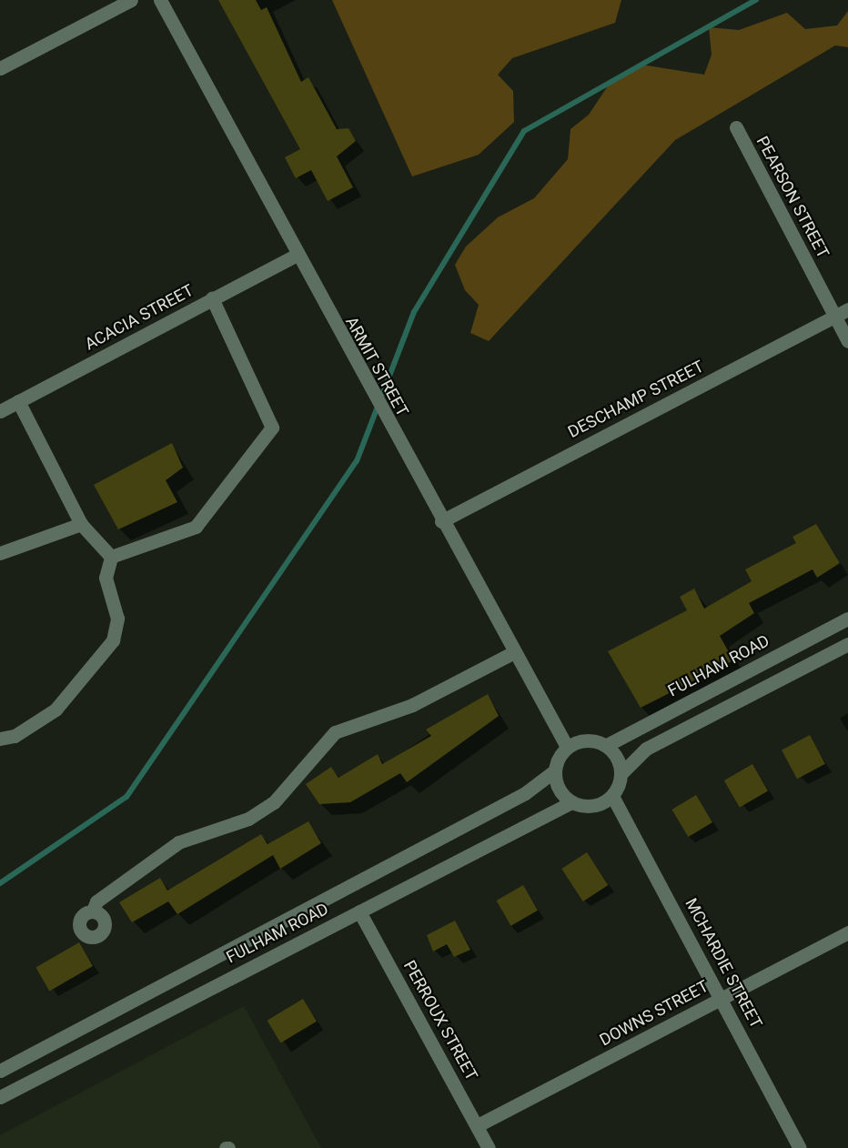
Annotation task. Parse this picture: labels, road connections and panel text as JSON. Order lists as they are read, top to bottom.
{
  "streets": {
    "street": [
      "PEARSON STREET",
      "ACACIA STREET",
      "ARMIT STREET",
      "DESCHAMP STREET",
      "FULHAM ROAD",
      "MCHARDIE STREET",
      "DOWNS STREET",
      "PERROUX STREET"
    ]
  },
  "crossings": [
    ["PEARSON STREET", "DESCHAMP STREET"],
    ["ACACIA STREET", "ARMIT STREET"],
    ["ARMIT STREET", "DESCHAMP STREET"],
    ["ARMIT STREET", "FULHAM ROAD"],
    ["ARMIT STREET", "MCHARDIE STREET"],
    ["FULHAM ROAD", "MCHARDIE STREET"],
    ["FULHAM ROAD", "PERROUX STREET"],
    ["MCHARDIE STREET", "DOWNS STREET"],
    ["DOWNS STREET", "PERROUX STREET"]
  ]
}
